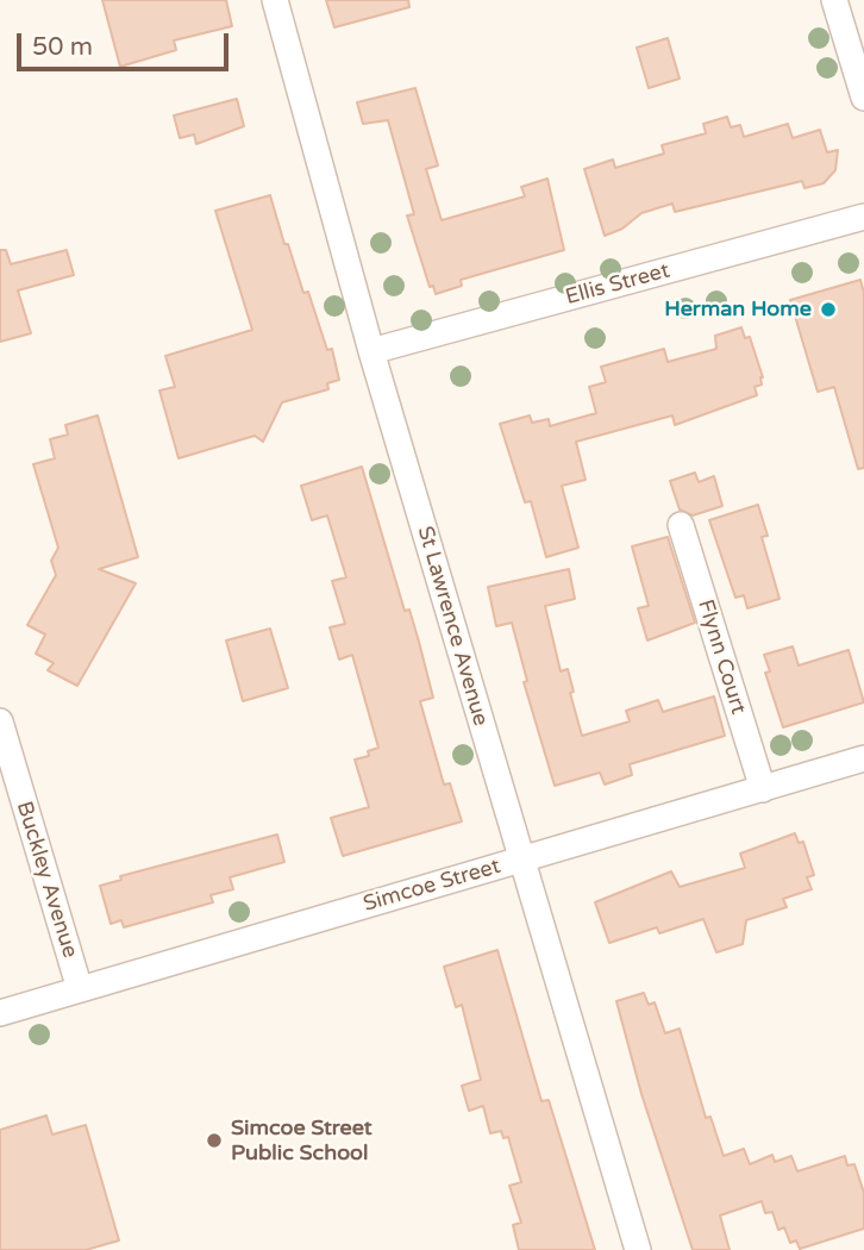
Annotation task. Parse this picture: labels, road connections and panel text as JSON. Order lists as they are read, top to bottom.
{
  "streets": {
    "street": [
      "Ellis Street",
      "St Lawrence Avenue",
      "Flynn Court",
      "Buckley Avenue",
      "Simcoe Street"
    ]
  },
  "crossings": [
    ["Ellis Street", "St Lawrence Avenue"],
    ["St Lawrence Avenue", "Simcoe Street"],
    ["Flynn Court", "Simcoe Street"],
    ["Buckley Avenue", "Simcoe Street"]
  ],
  "places": ["Herman Home", "Simcoe Street Public School"],
  "scale_bar": "50 m"
}
